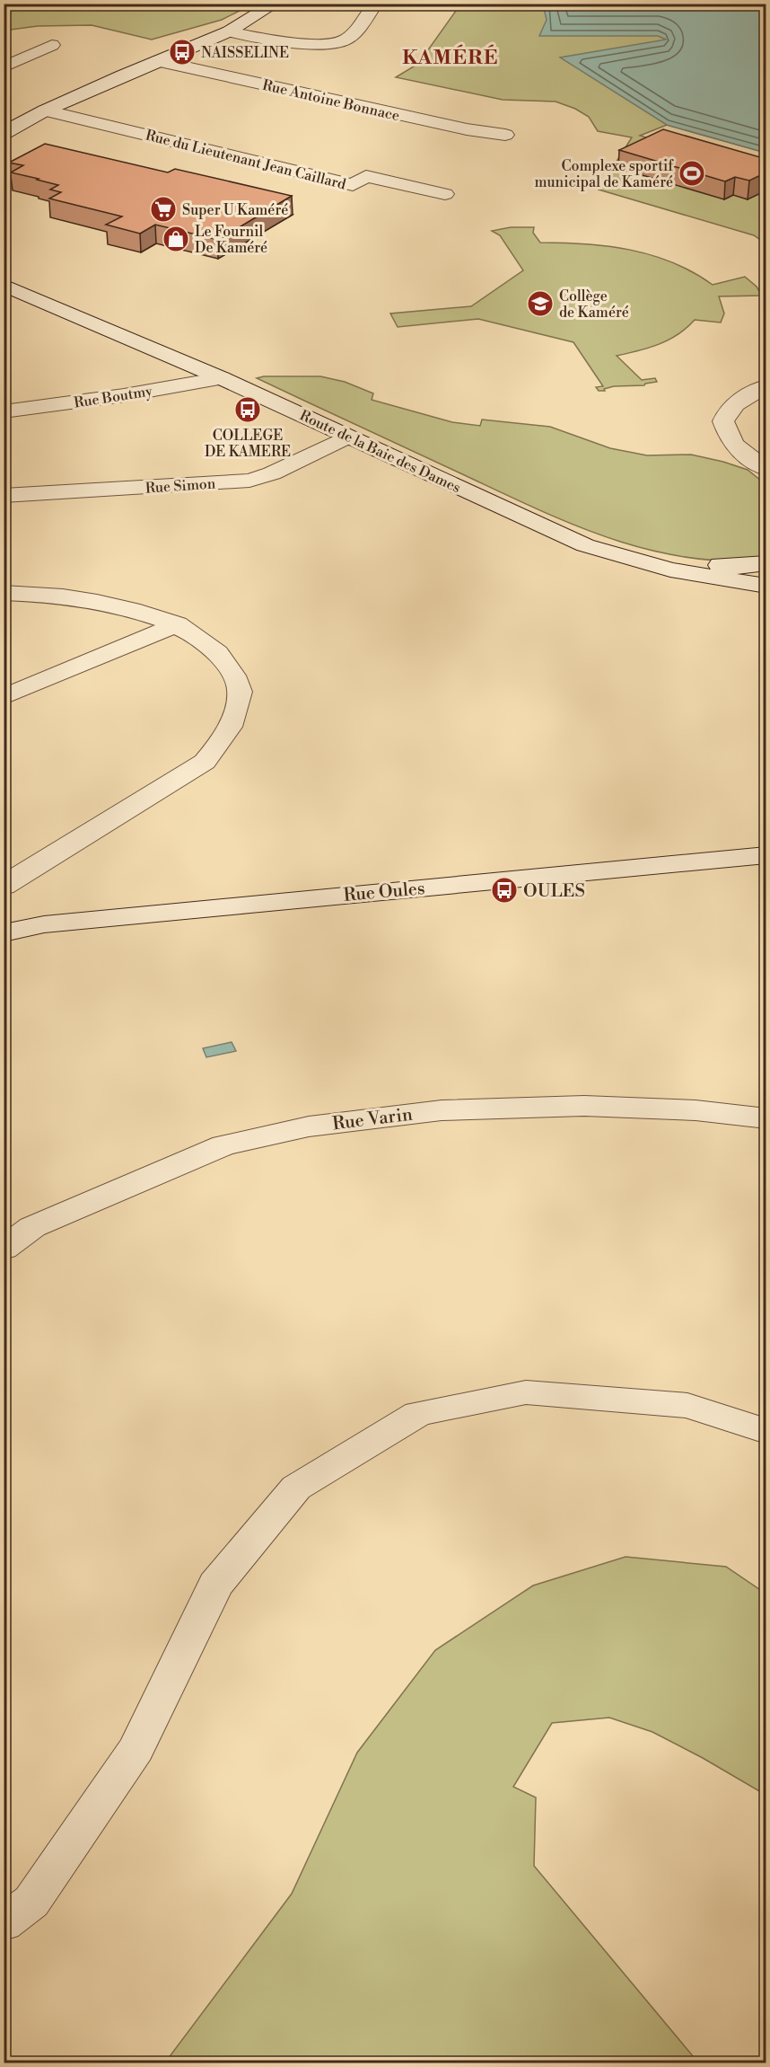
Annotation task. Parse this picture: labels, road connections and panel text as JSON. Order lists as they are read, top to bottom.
{
  "streets": {
    "street": [
      "Rue Antoine Bonnace",
      "Rue du Lieutenant Jean Caillard",
      "Rue Boutmy",
      "Route de la Baie des Dames",
      "Rue Simon",
      "Rue Oules",
      "Rue Varin"
    ]
  },
  "crossings": [
    ["Rue Boutmy", "Route de la Baie des Dames"],
    ["Route de la Baie des Dames", "Rue Simon"]
  ],
  "districts": ["KAMÉRÉ"],
  "places": {
    "bus stop": ["NAISSELINE", "COLLEGE DE KAMERE", "OULES"],
    "sports": ["Complexe sportif municipal de Kaméré"],
    "supermarket": ["Super U Kaméré"],
    "shop": ["Le Fournil De Kaméré"],
    "school or university": ["Collège de Kaméré"]
  }
}
